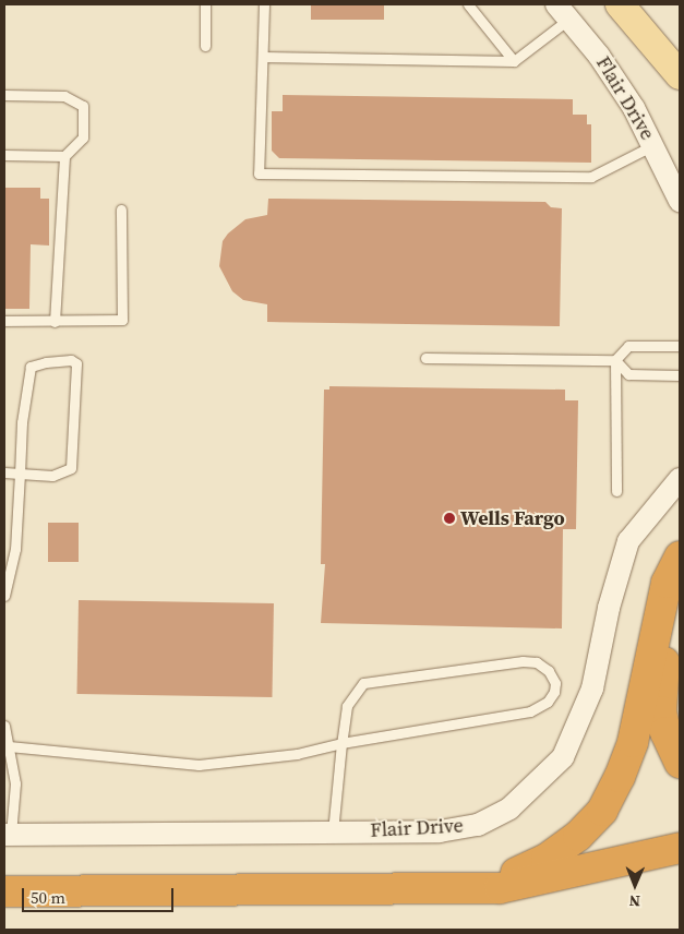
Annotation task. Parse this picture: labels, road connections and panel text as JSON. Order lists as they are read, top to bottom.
{
  "streets": {
    "street": ["Flair Drive"]
  },
  "places": ["Wells Fargo"],
  "scale_bar": "50 m",
  "north": "bottom"
}
